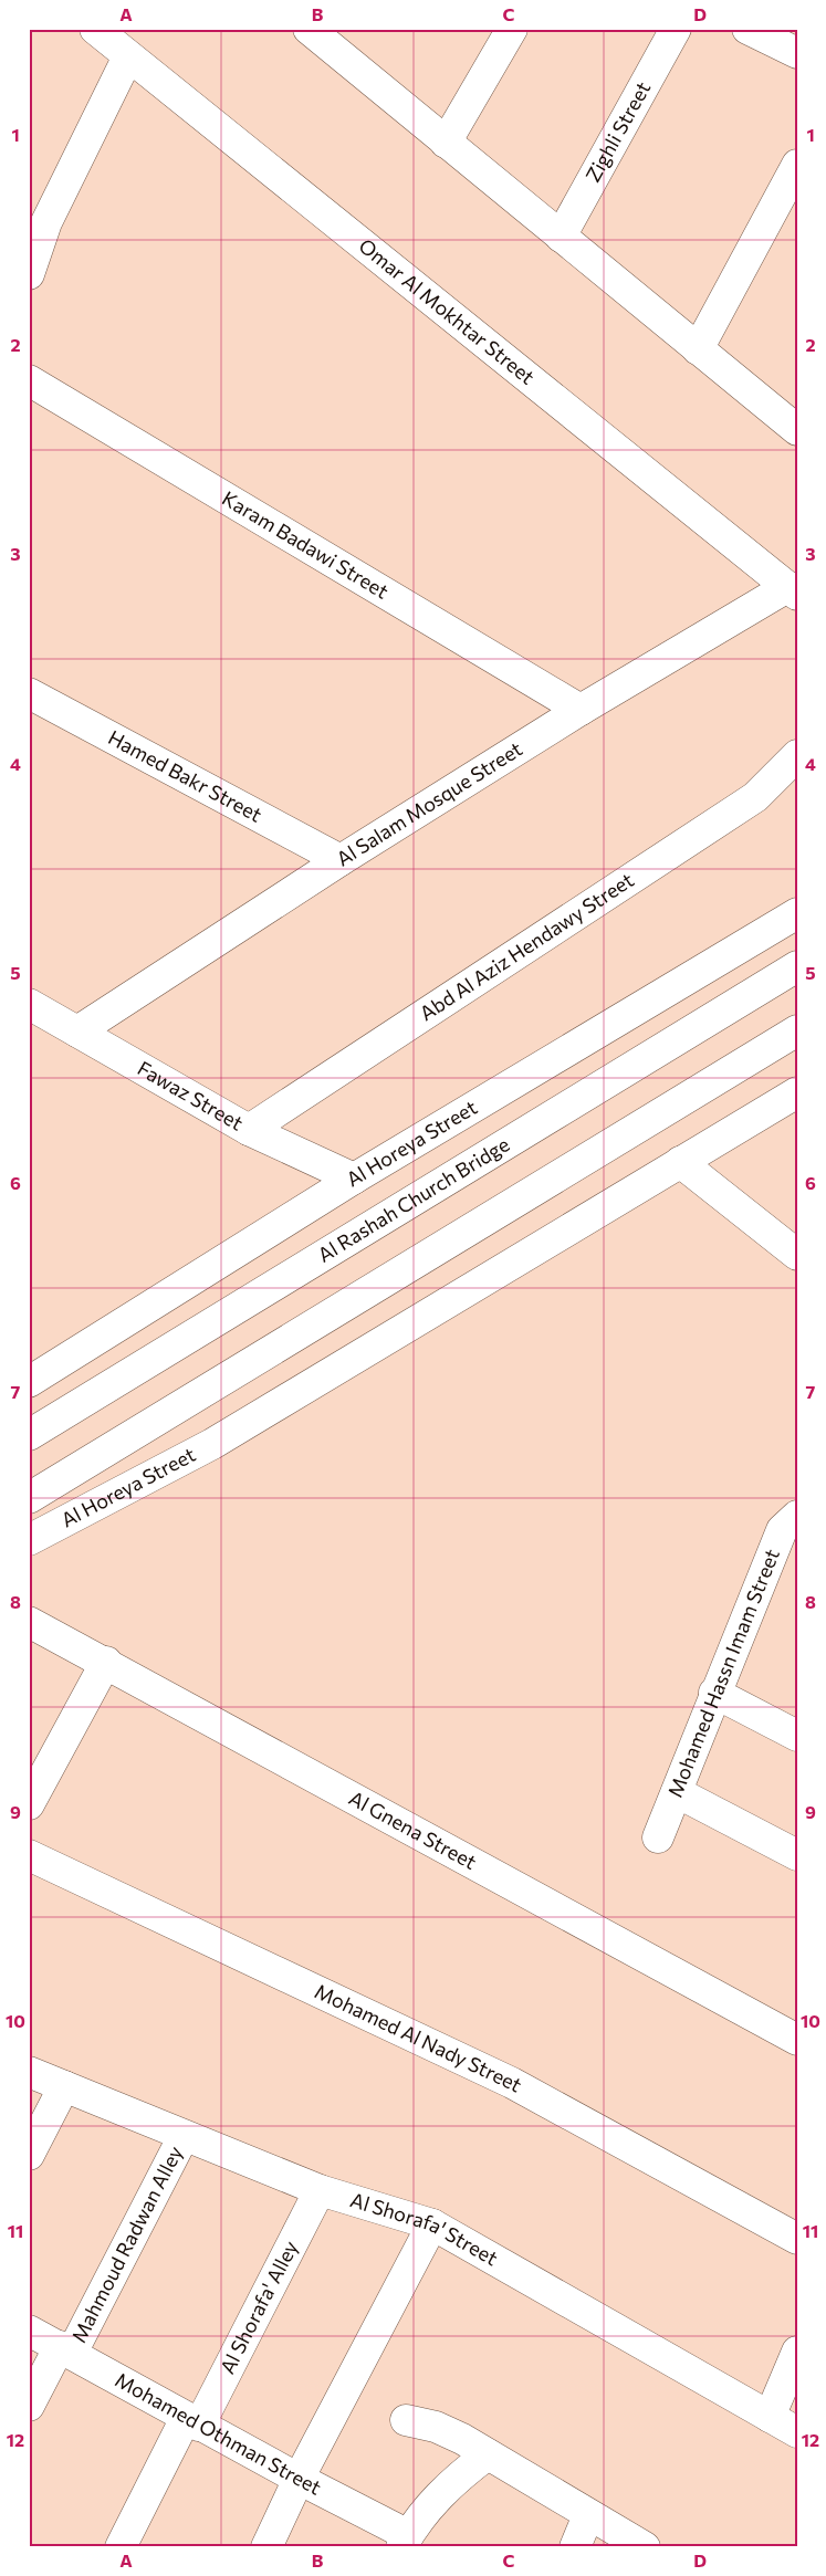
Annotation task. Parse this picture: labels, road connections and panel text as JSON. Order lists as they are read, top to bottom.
{
  "streets": {
    "street": [
      "Zighli Street",
      "Omar Al Mokhtar Street",
      "Karam Badawi Street",
      "Hamed Bakr Street",
      "Al Salam Mosque Street",
      "Abd Al Aziz Hendawy Street",
      "Fawaz Street",
      "Al Horeya Street",
      "Al Rashah Church Bridge",
      "Mohamed Hassn Imam Street",
      "Al Gnena Street",
      "Mohamed Al Nady Street",
      "Al Shorafa' Street",
      "Mahmoud Radwan Alley",
      "Al Shorafa' Alley",
      "Mohamed Othman Street"
    ]
  },
  "crossings": [
    ["Omar Al Mokhtar Street", "Al Salam Mosque Street"],
    ["Karam Badawi Street", "Al Salam Mosque Street"],
    ["Hamed Bakr Street", "Al Salam Mosque Street"],
    ["Al Salam Mosque Street", "Fawaz Street"],
    ["Abd Al Aziz Hendawy Street", "Fawaz Street"],
    ["Fawaz Street", "Al Horeya Street"],
    ["Al Shorafa' Street", "Mahmoud Radwan Alley"],
    ["Al Shorafa' Street", "Al Shorafa' Alley"],
    ["Mahmoud Radwan Alley", "Mohamed Othman Street"],
    ["Al Shorafa' Alley", "Mohamed Othman Street"]
  ],
  "grid": {
    "columns": [
      "A",
      "B",
      "C",
      "D"
    ],
    "rows": [
      "1",
      "2",
      "3",
      "4",
      "5",
      "6",
      "7",
      "8",
      "9",
      "10",
      "11",
      "12"
    ]
  }
}
